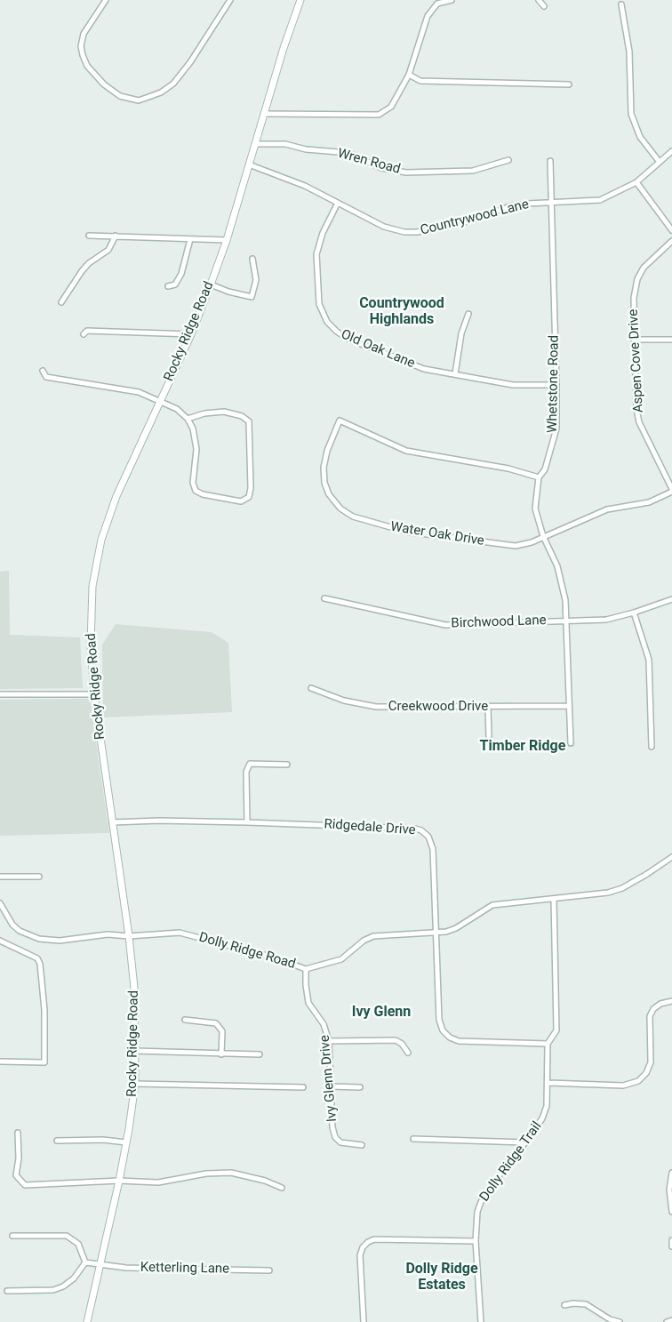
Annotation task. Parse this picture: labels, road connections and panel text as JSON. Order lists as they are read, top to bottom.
{
  "streets": {
    "main road": ["Rocky Ridge Road"],
    "street": [
      "Wren Road",
      "Countrywood Lane",
      "Old Oak Lane",
      "Aspen Cove Drive",
      "Whetstone Road",
      "Water Oak Drive",
      "Birchwood Lane",
      "Creekwood Drive",
      "Ridgedale Drive",
      "Dolly Ridge Road",
      "Ivy Glenn Drive",
      "Dolly Ridge Trail",
      "Ketterling Lane"
    ]
  },
  "crossings": [
    ["Wren Road", "Rocky Ridge Road"],
    ["Countrywood Lane", "Rocky Ridge Road"],
    ["Countrywood Lane", "Old Oak Lane"],
    ["Countrywood Lane", "Whetstone Road"],
    ["Rocky Ridge Road", "Ridgedale Drive"],
    ["Rocky Ridge Road", "Dolly Ridge Road"],
    ["Rocky Ridge Road", "Ketterling Lane"],
    ["Old Oak Lane", "Whetstone Road"],
    ["Aspen Cove Drive", "Water Oak Drive"],
    ["Whetstone Road", "Water Oak Drive"],
    ["Whetstone Road", "Birchwood Lane"],
    ["Whetstone Road", "Creekwood Drive"],
    ["Ridgedale Drive", "Dolly Ridge Road"],
    ["Ridgedale Drive", "Dolly Ridge Trail"],
    ["Dolly Ridge Road", "Ivy Glenn Drive"],
    ["Dolly Ridge Road", "Dolly Ridge Trail"]
  ],
  "districts": [
    "Countrywood Highlands",
    "Timber Ridge",
    "Ivy Glenn",
    "Dolly Ridge Estates"
  ]
}
